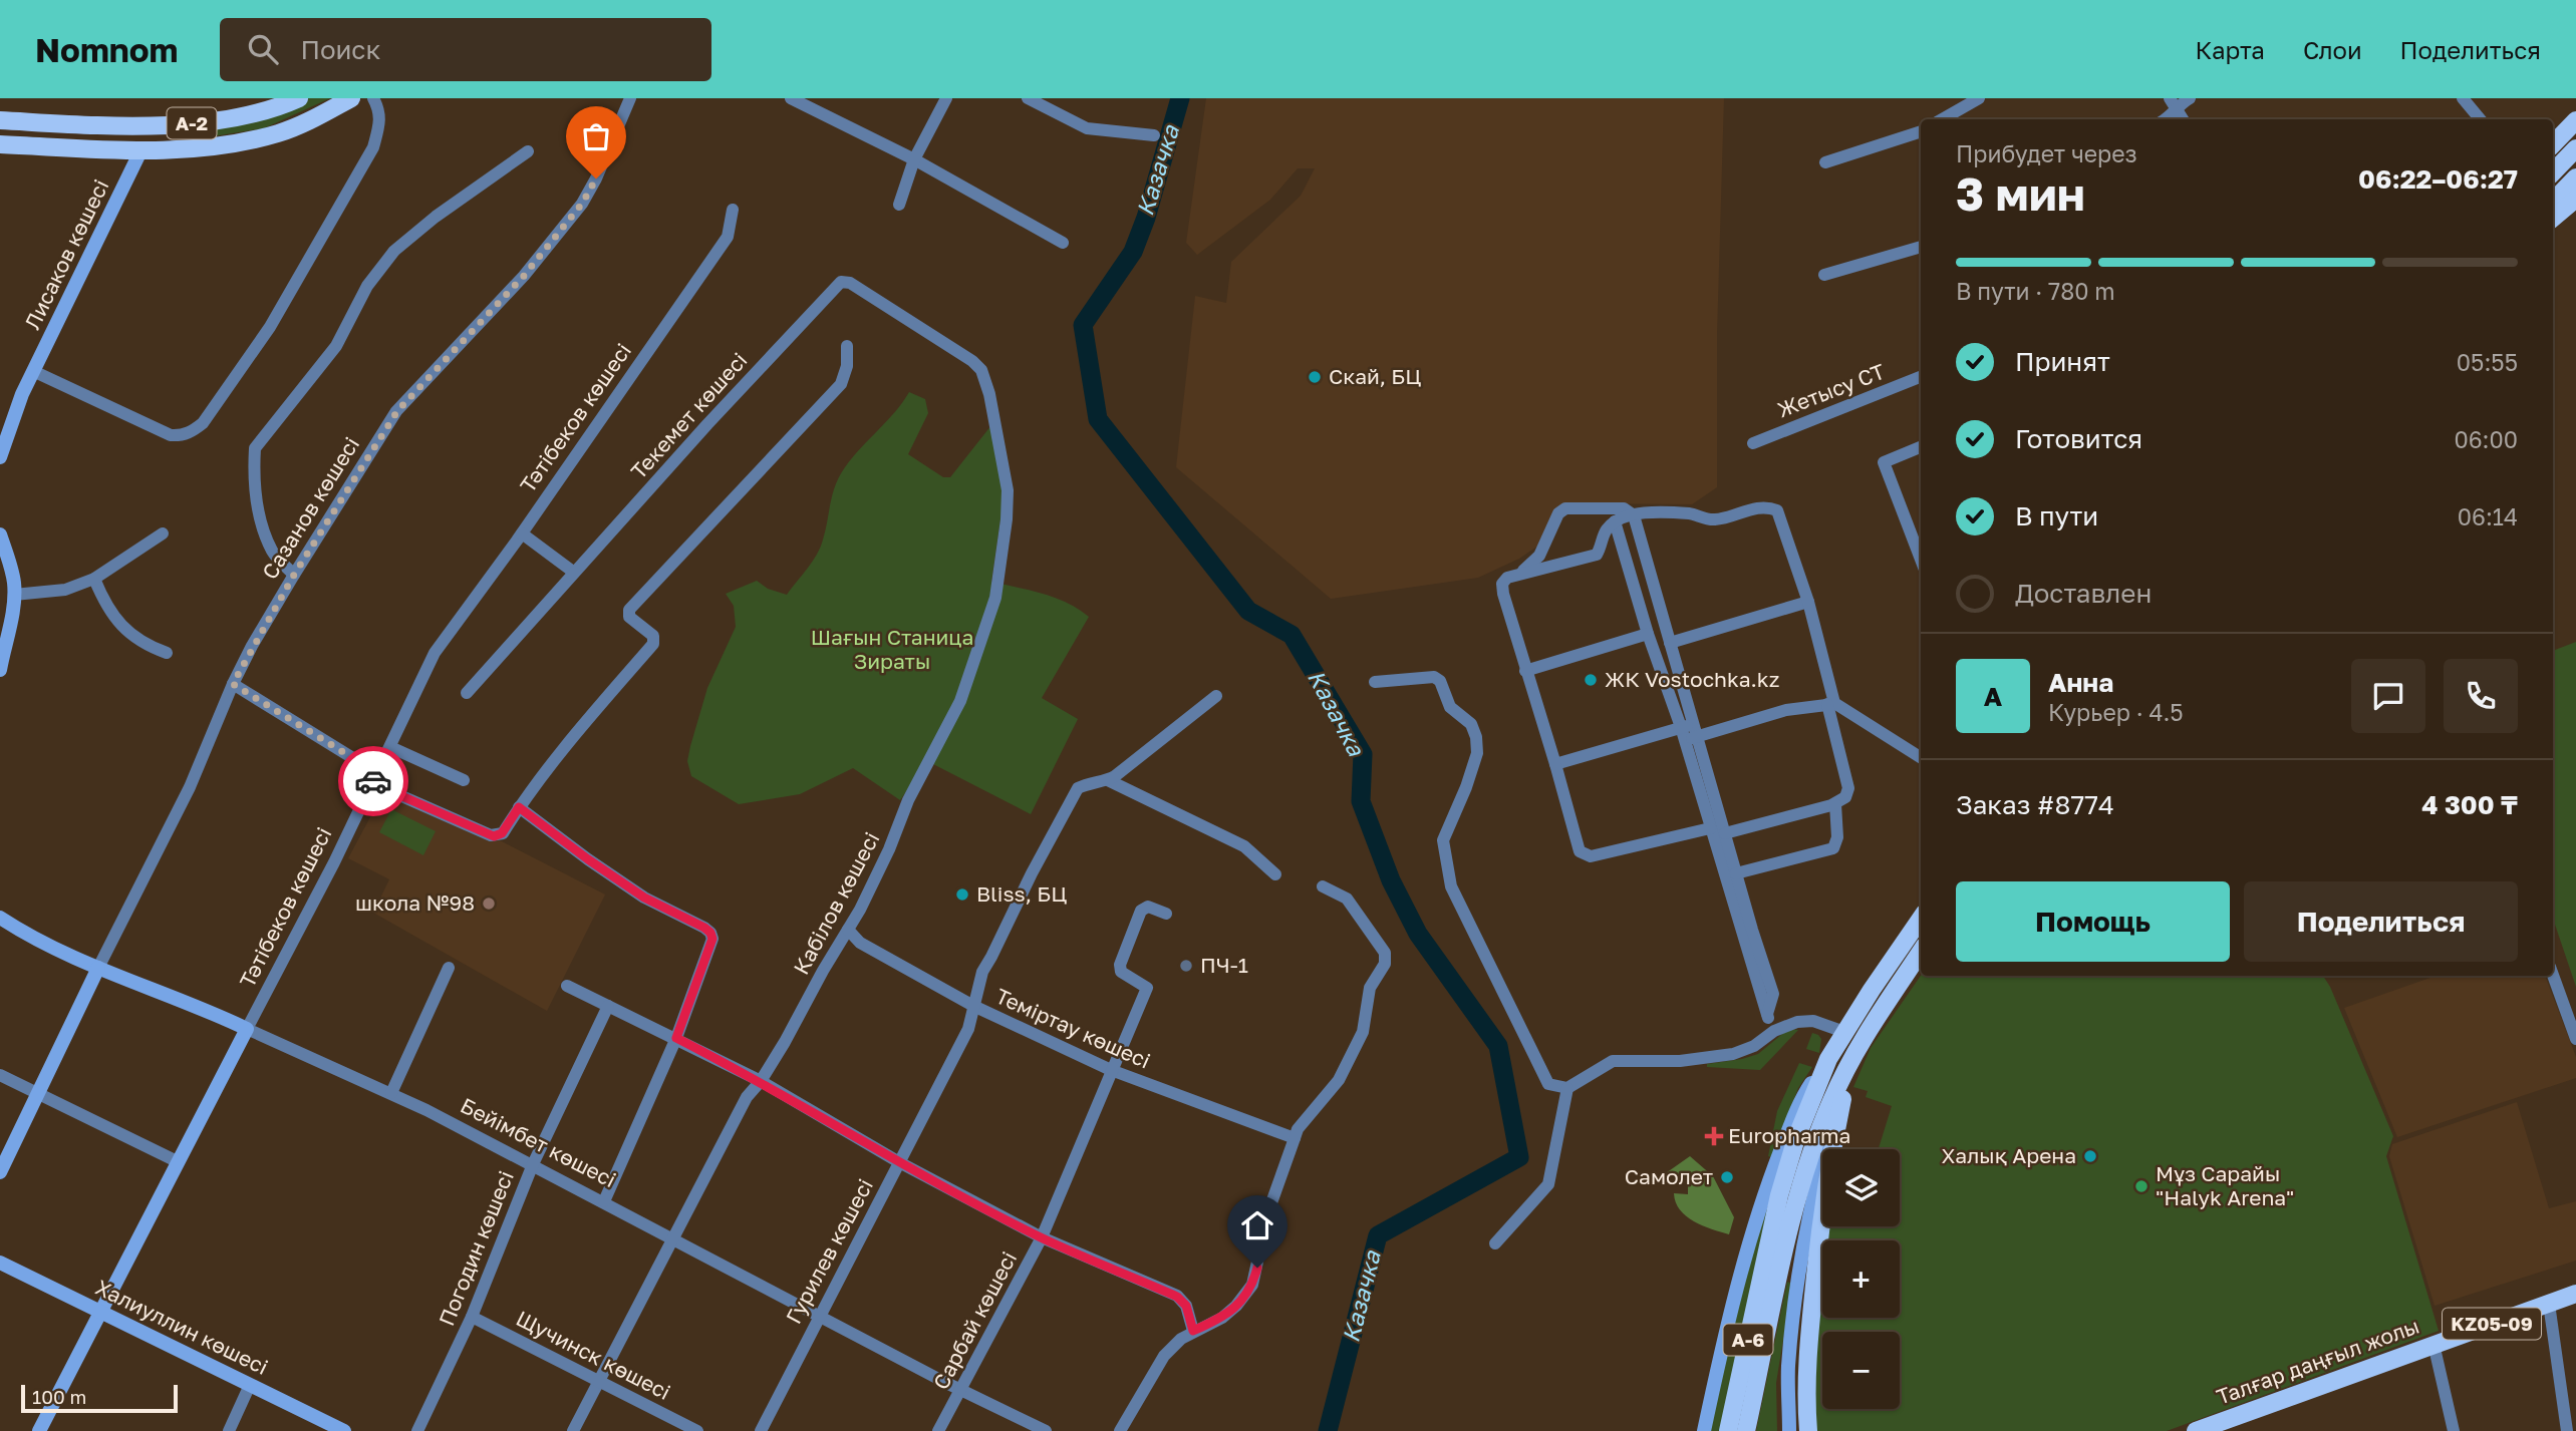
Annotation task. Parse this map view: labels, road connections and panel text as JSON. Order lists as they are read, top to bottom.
{
  "streets": {
    "main road": [
      "A-2",
      "KZ05-09",
      "A-6",
      "Талғар даңғыл жолы"
    ],
    "street": [
      "Лисаков көшесі",
      "Жетысу СТ",
      "Текемет көшесі",
      "Тәтібеков көшесі",
      "Сазанов көшесі",
      "Кабілов көшесі",
      "Теміртау көшесі",
      "Бейімбет көшесі",
      "Погодин көшесі",
      "Гурилев көшесі",
      "Сарбай көшесі",
      "Халиуллин көшесі",
      "Щучинск көшесі"
    ]
  },
  "crossings": [
    ["A-2", "Лисаков көшесі"],
    ["Текемет көшесі", "Кабілов көшесі"],
    ["Тәтібеков көшесі", "Бейімбет көшесі"],
    ["Тәтібеков көшесі", "Халиуллин көшесі"],
    ["Сазанов көшесі", "Бейімбет көшесі"],
    ["Кабілов көшесі", "Теміртау көшесі"],
    ["Кабілов көшесі", "Бейімбет көшесі"],
    ["Кабілов көшесі", "Щучинск көшесі"],
    ["Теміртау көшесі", "Гурилев көшесі"],
    ["Теміртау көшесі", "Сарбай көшесі"],
    ["Бейімбет көшесі", "Погодин көшесі"],
    ["Бейімбет көшесі", "Гурилев көшесі"],
    ["Бейімбет көшесі", "Сарбай көшесі"],
    ["Погодин көшесі", "Щучинск көшесі"]
  ],
  "water": ["Казачка"],
  "parks": ["Шағын Станица Зираты"],
  "places": {
    "other": [
      "Скай, БЦ",
      "ЖК Vostochka.kz",
      "Bliss, БЦ",
      "школа №98",
      "ПЧ-1",
      "Халық Арена",
      "Самолет",
      "Мұз Сарайы \"Halyk Arena\""
    ],
    "health": ["Europharma"]
  },
  "scale_bar": "100 m",
  "page": {
    "header": "Nomnom",
    "search": "Поиск",
    "nav": ["Карта", "Слои", "Поделиться"],
    "heading": ["3 мин", "Прибудет через", "06:22–06:27"],
    "panel": [
      "Анна",
      "Курьер · 4.5",
      "Заказ #8774",
      "4 300 ₸"
    ],
    "bar": "В пути · 780 m",
    "list": [
      ["Принят", "05:55"],
      ["Готовится", "06:00"],
      ["В пути", "06:14"],
      "Доставлен"
    ],
    "round": "А",
    "buttons": ["Помощь", "Поделиться"],
    "map_buttons": ["+", "−"],
    "scale": "100 m"
  }
}
